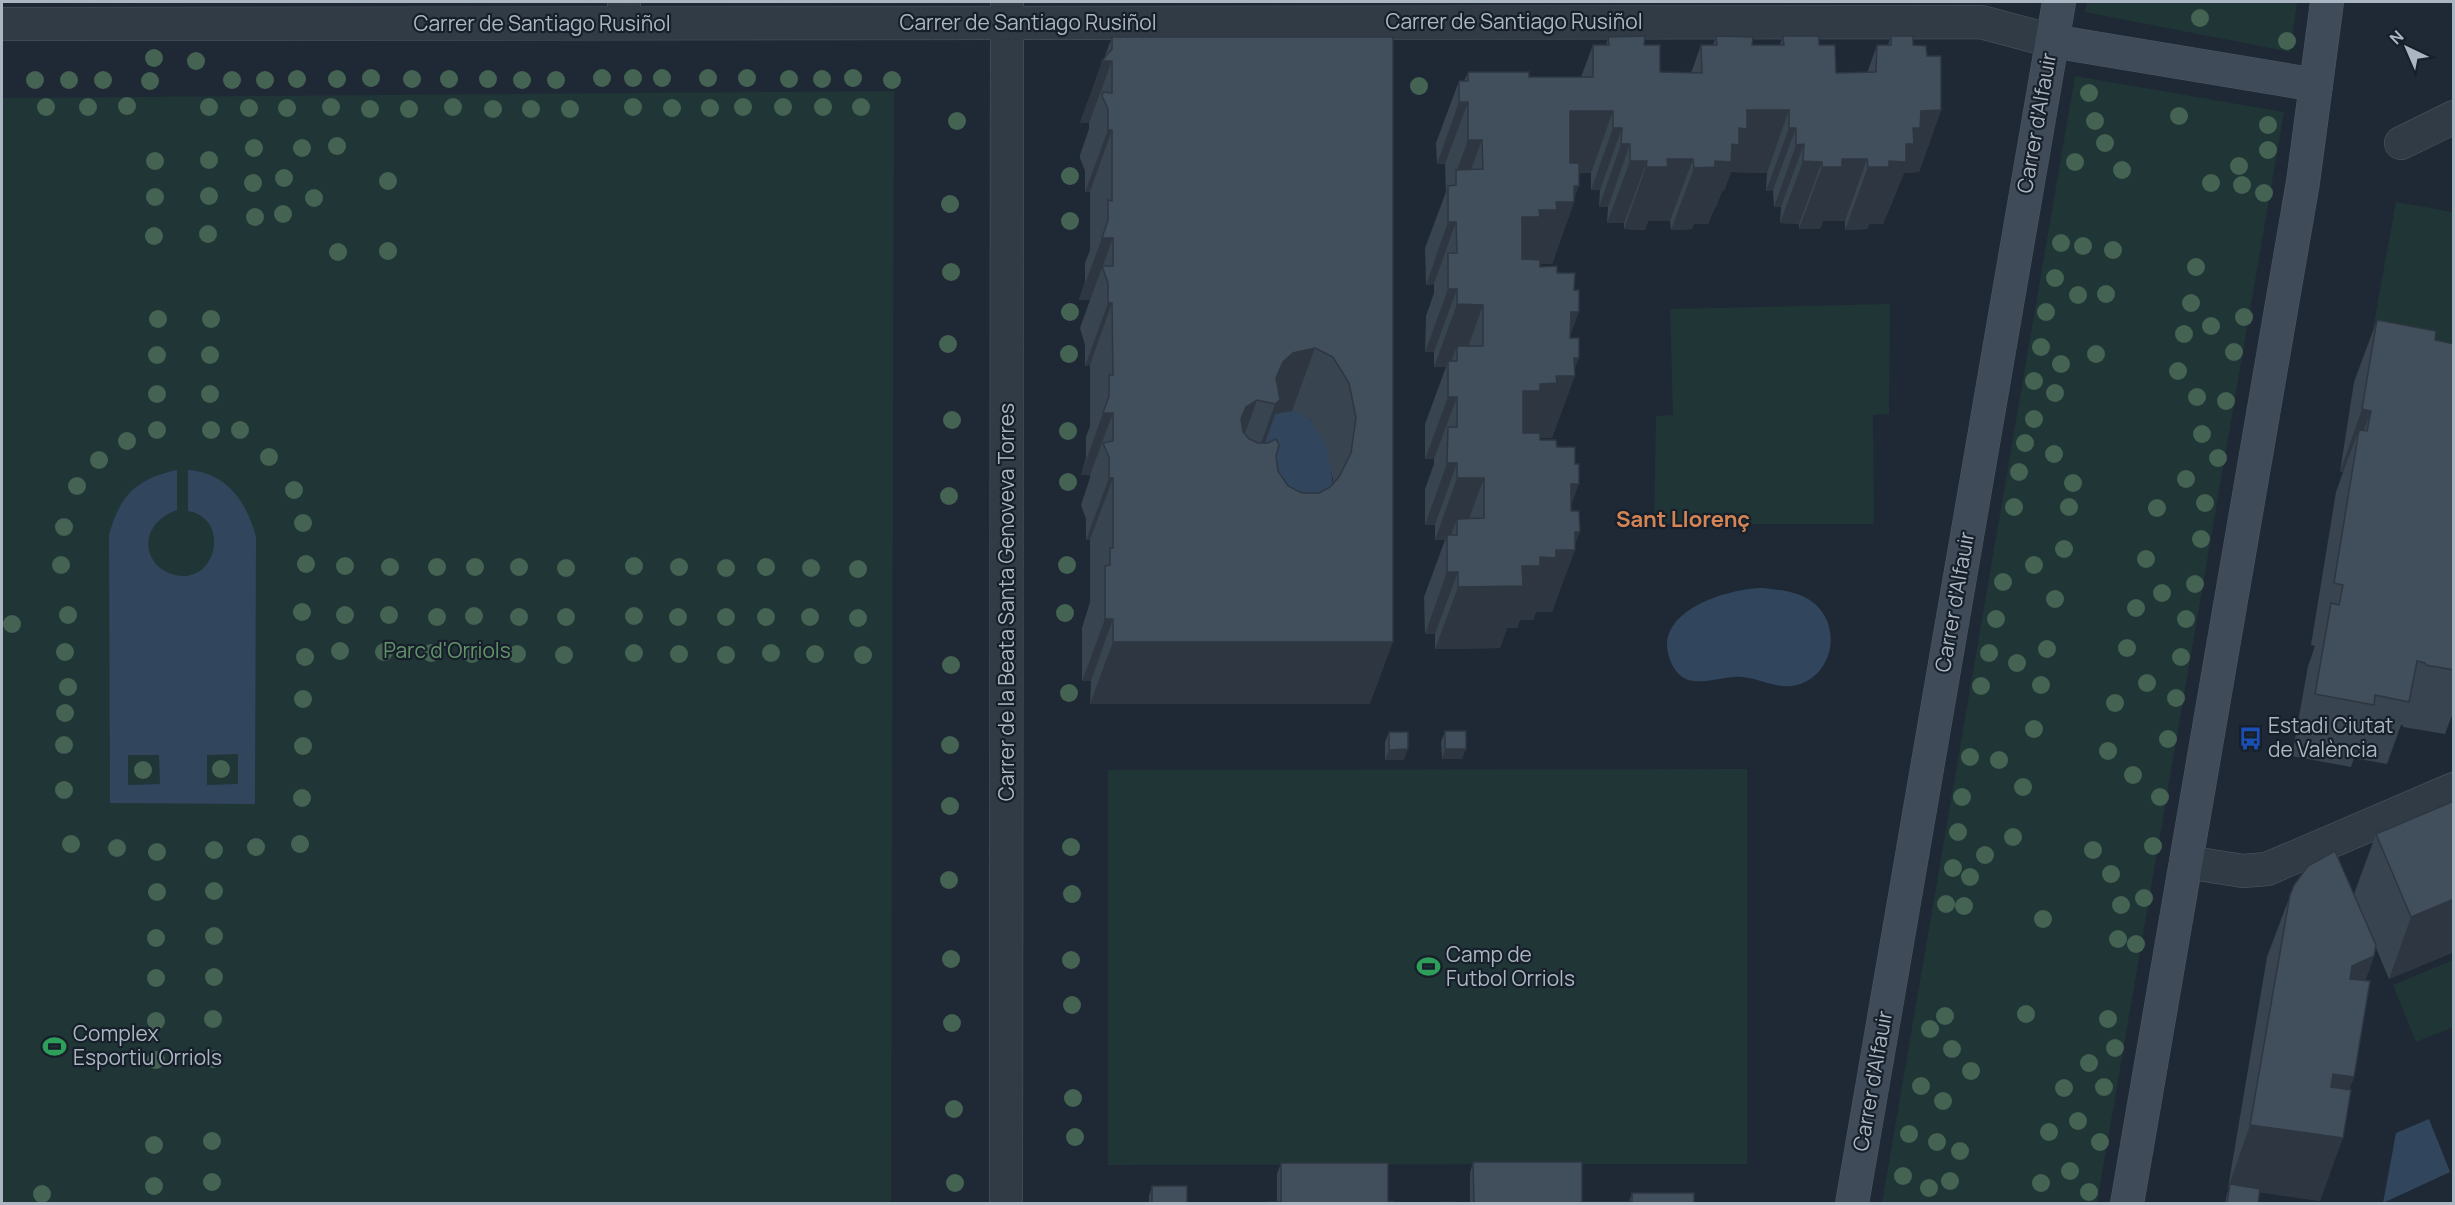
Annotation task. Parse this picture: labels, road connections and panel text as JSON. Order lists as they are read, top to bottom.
{
  "streets": {
    "main road": ["Carrer d'Alfauir"],
    "street": ["Carrer de Santiago Rusiñol", "Carrer de la Beata Santa Genoveva Torres"]
  },
  "crossings": [
    ["Carrer de Santiago Rusiñol", "Carrer d'Alfauir"],
    ["Carrer de Santiago Rusiñol", "Carrer de la Beata Santa Genoveva Torres"]
  ],
  "districts": ["Sant Llorenç"],
  "parks": ["Parc d'Orriols"],
  "places": {
    "bus stop": ["Estadi Ciutat de València"],
    "sports": ["Camp de Futbol Orriols", "Complex Esportiu Orriols"]
  },
  "north": "top left"
}
